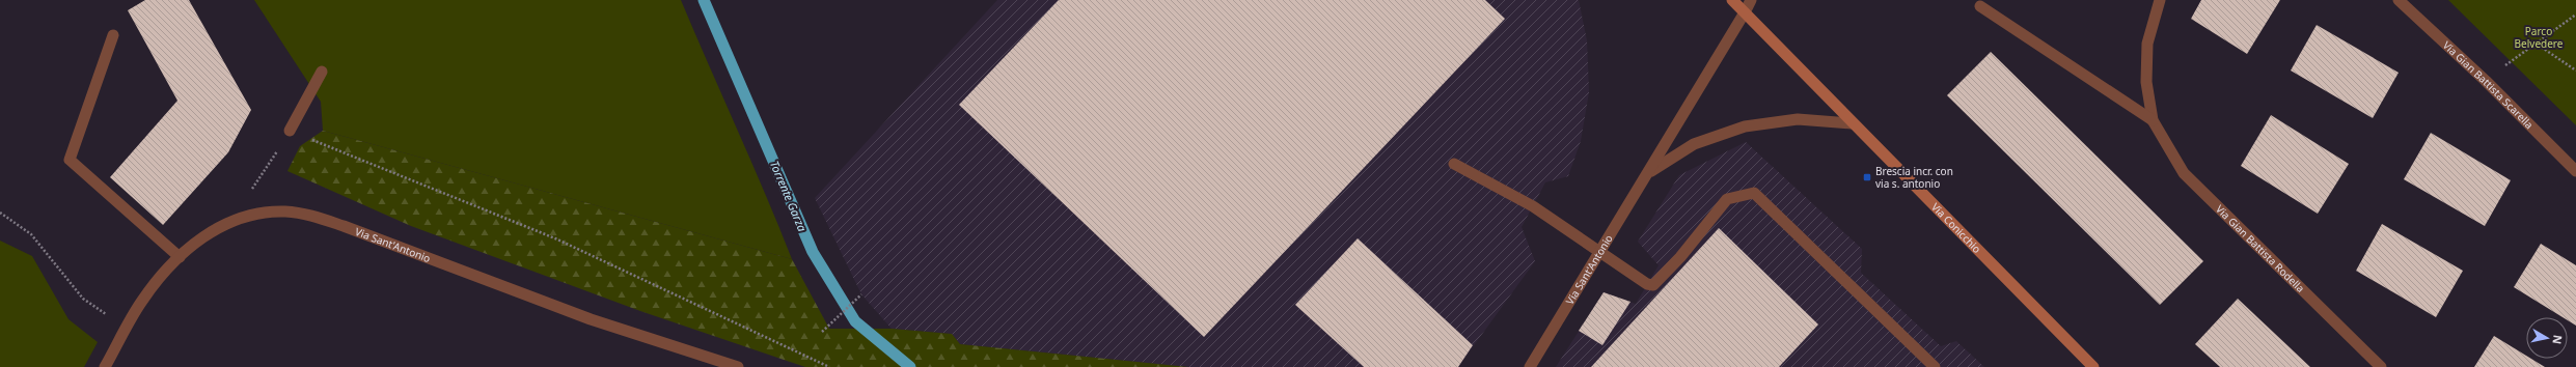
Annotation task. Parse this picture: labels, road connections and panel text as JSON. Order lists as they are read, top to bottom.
{
  "streets": {
    "main road": ["Via Conicchio"],
    "street": ["Via Gian Battista Scarella", "Via Sant'Antonio", "Via Gian Battista Rodella"]
  },
  "crossings": [
    ["Via Conicchio", "Via Sant'Antonio"]
  ],
  "water": ["Torrente Garza"],
  "parks": ["Parco Belvedere"],
  "places": {
    "transit": ["Brescia incr. con via s. antonio"]
  },
  "north": "right"
}
